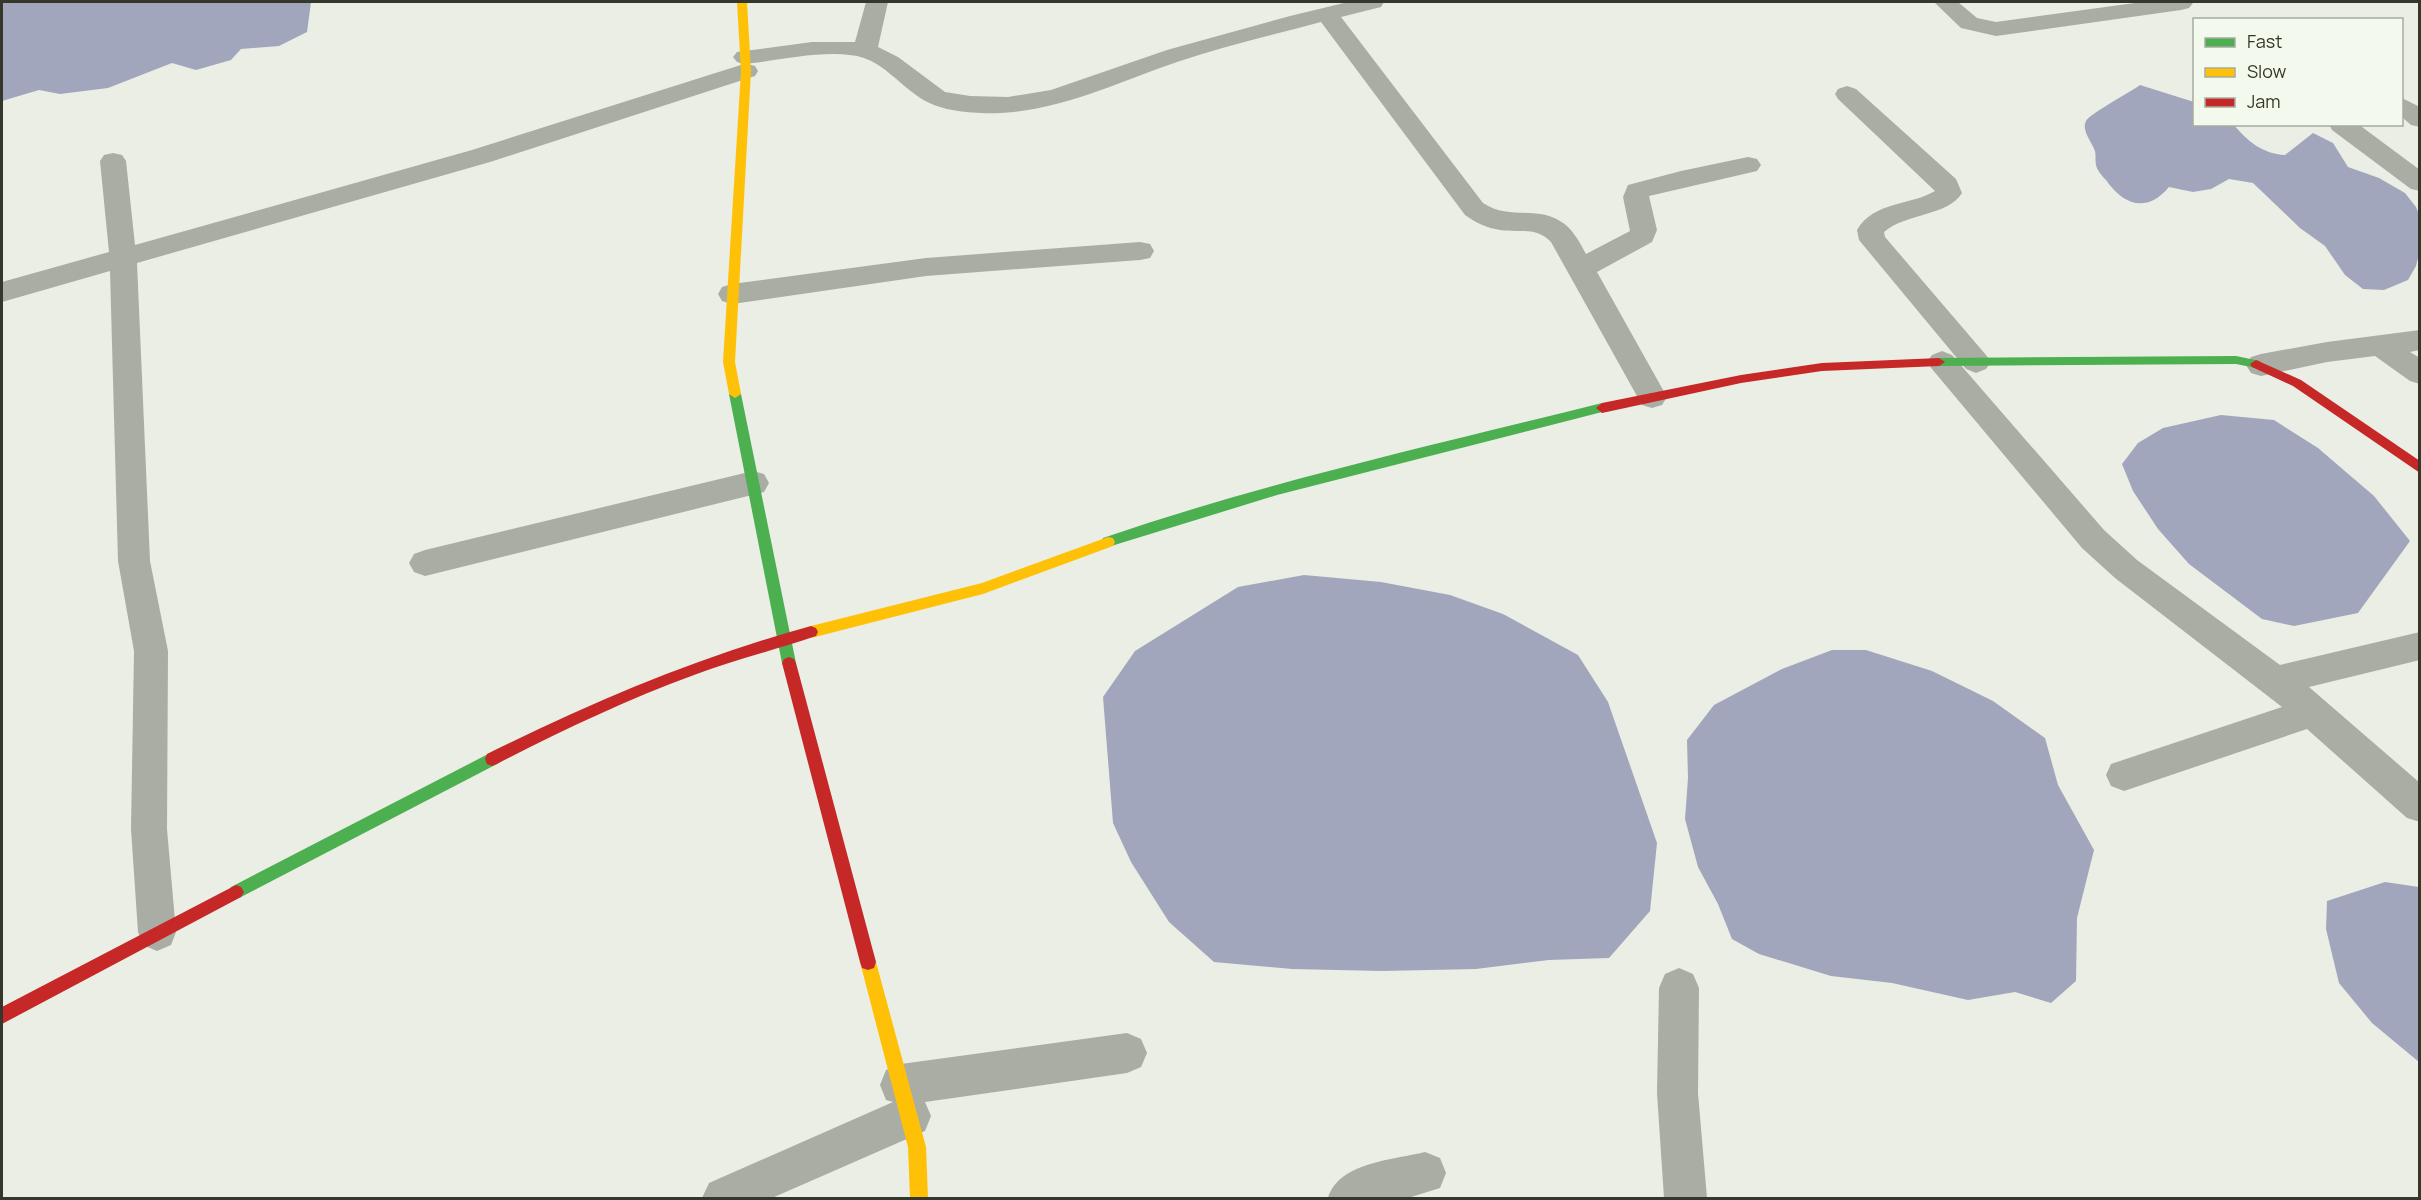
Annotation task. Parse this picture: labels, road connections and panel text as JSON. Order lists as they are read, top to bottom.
{
  "legend": ["Fast", "Slow", "Jam"]
}
